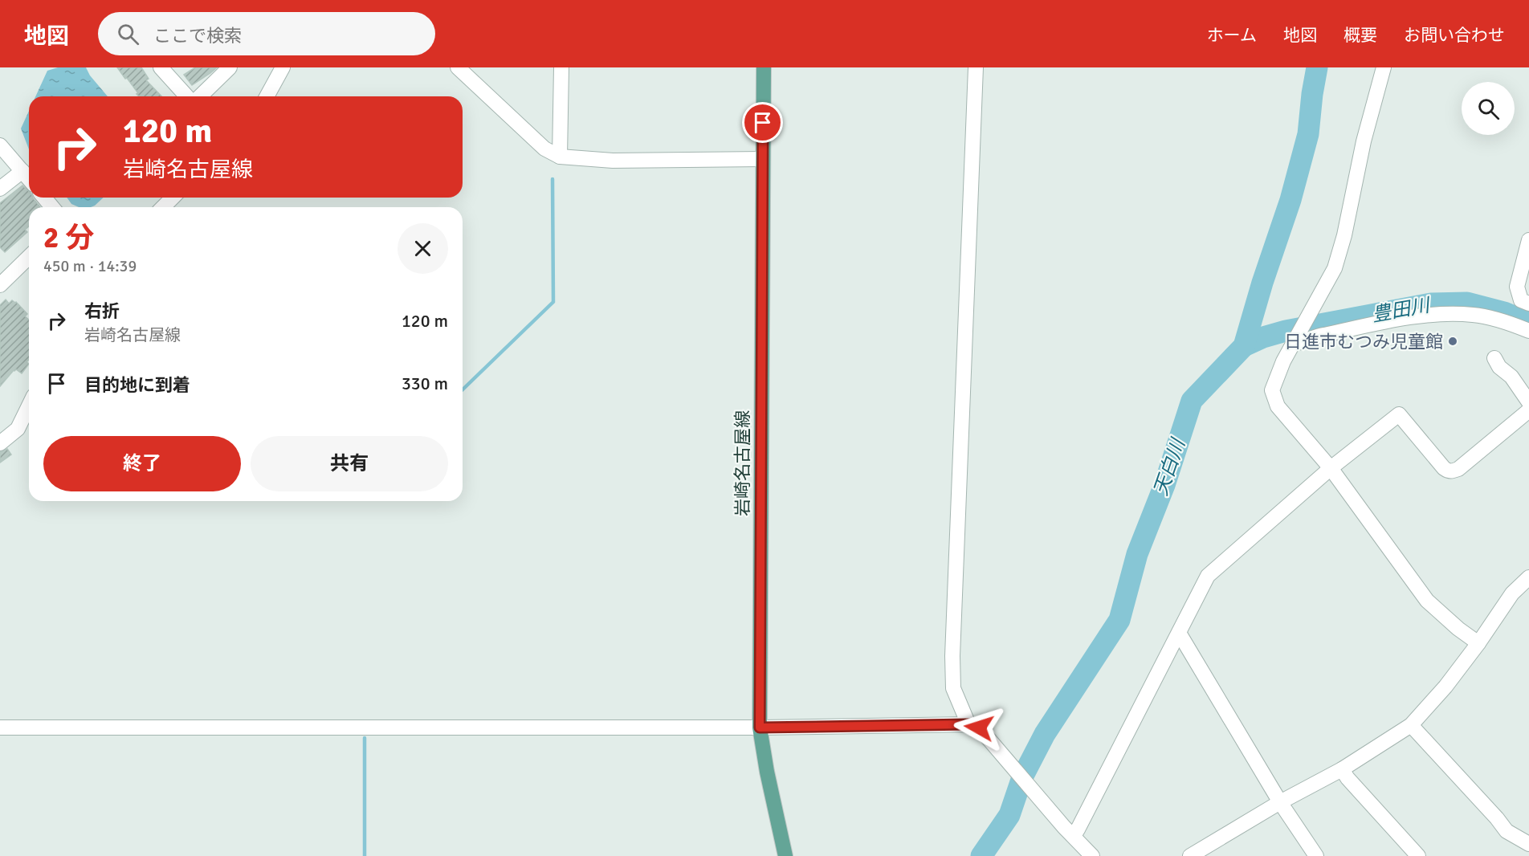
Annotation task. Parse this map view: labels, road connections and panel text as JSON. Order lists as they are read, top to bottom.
{
  "streets": {
    "main road": ["岩崎名古屋線"]
  },
  "water": ["豊田川", "天白川"],
  "places": ["日進市むつみ児童館"],
  "page": {
    "header": "地図",
    "search": "ここで検索",
    "nav": [
      "ホーム",
      "地図",
      "概要",
      "お問い合わせ"
    ],
    "turn": ["120 m", "岩崎名古屋線"],
    "heading": ["2 分", "450 m · 14:39"],
    "list": [
      {
        "name": "右折",
        "note": "岩崎名古屋線",
        "value": "120 m"
      },
      {
        "name": "目的地に到着",
        "value": "330 m"
      }
    ],
    "buttons": ["終了", "共有"]
  }
}
